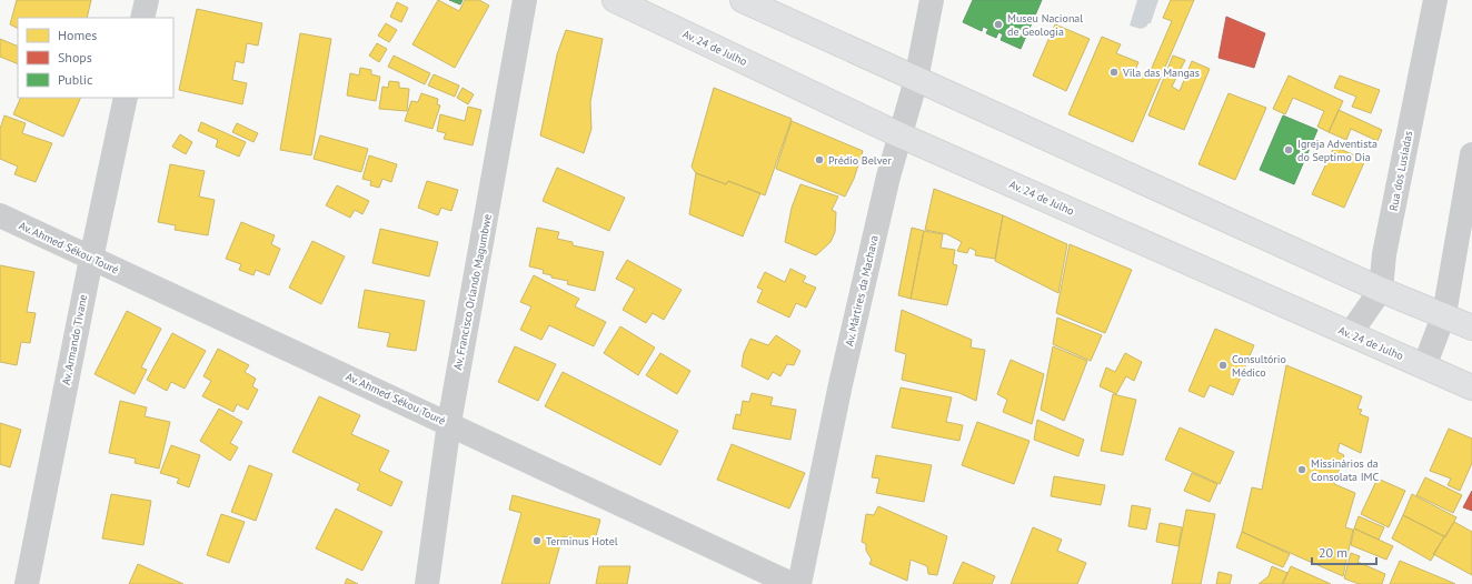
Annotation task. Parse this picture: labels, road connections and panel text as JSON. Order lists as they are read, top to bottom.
{
  "streets": {
    "main road": ["Av. 24 de Julho"],
    "street": [
      "Rua dos Lusíadas",
      "Av. Ahmed Sékou Touré",
      "Av. Mártires da Machava",
      "Av. Francisco Orlando Magumbwe",
      "Av. Armando Tivane"
    ]
  },
  "crossings": [
    ["Av. 24 de Julho", "Rua dos Lusíadas"],
    ["Av. 24 de Julho", "Av. Mártires da Machava"],
    ["Av. Ahmed Sékou Touré", "Av. Francisco Orlando Magumbwe"],
    ["Av. Ahmed Sékou Touré", "Av. Armando Tivane"]
  ],
  "places": [
    "Museu Nacional de Geologia",
    "Vila das Mangas",
    "Igreja Adventista do Septimo Dia",
    "Prédio Belver",
    "Consultório Médico",
    "Missinários da Consolata IMC",
    "Terminus Hotel"
  ],
  "legend": ["Homes", "Shops", "Public"],
  "scale_bar": "20 m"
}
